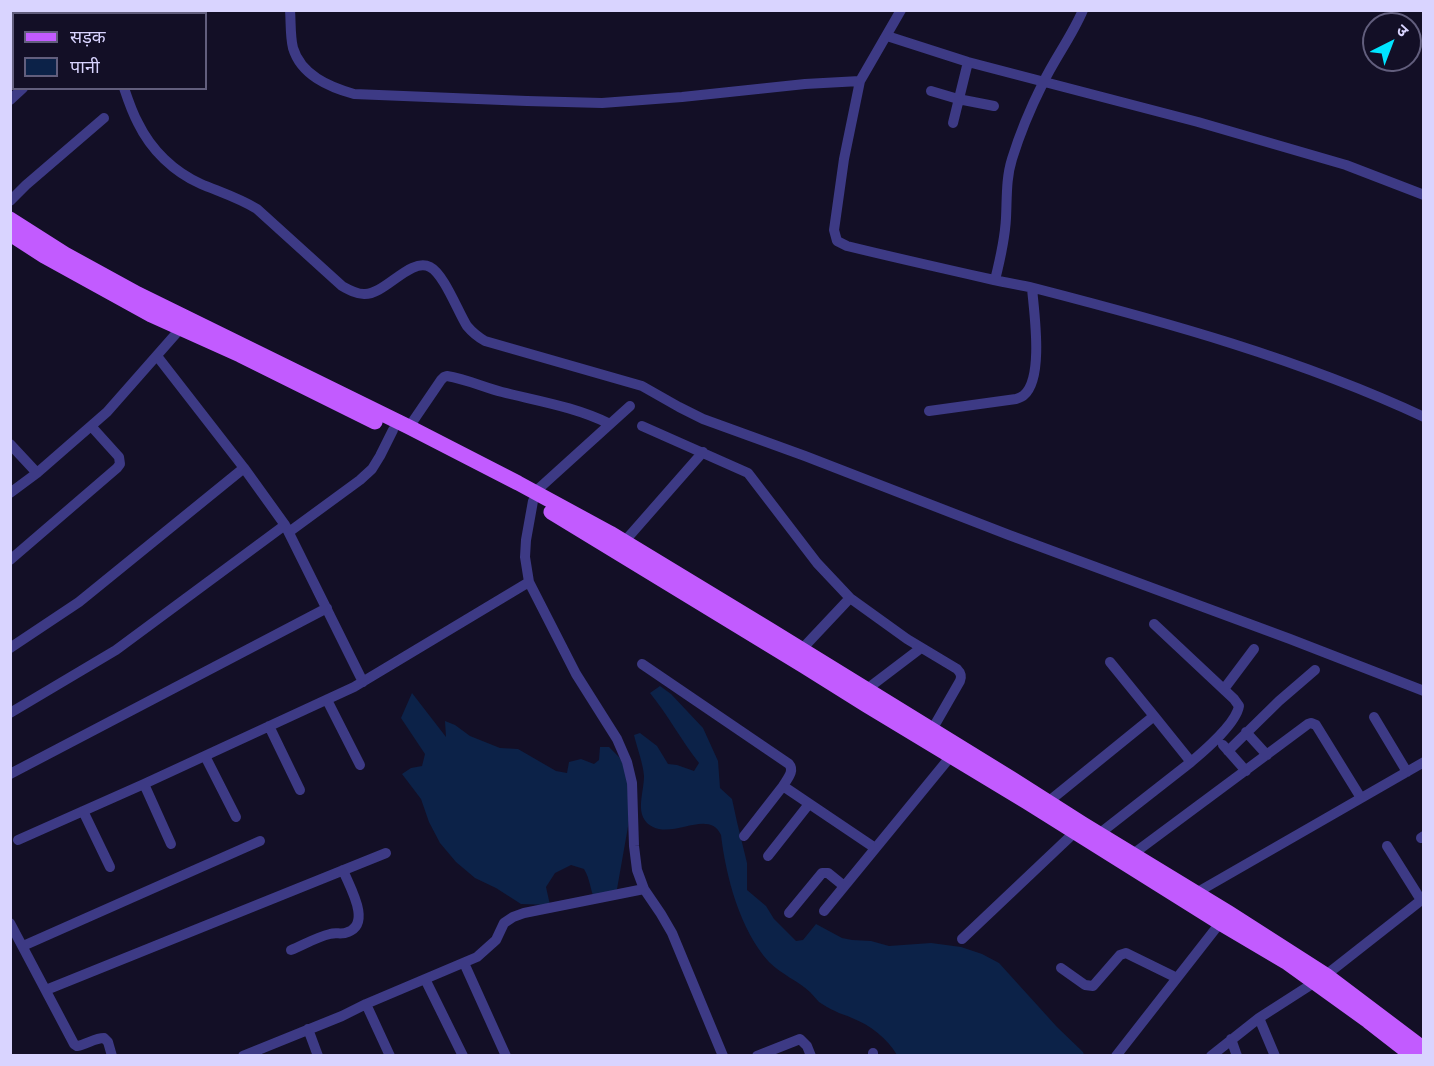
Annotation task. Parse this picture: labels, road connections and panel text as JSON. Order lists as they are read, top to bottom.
{
  "legend": ["सड़क", "पानी"],
  "north": "top right"
}
